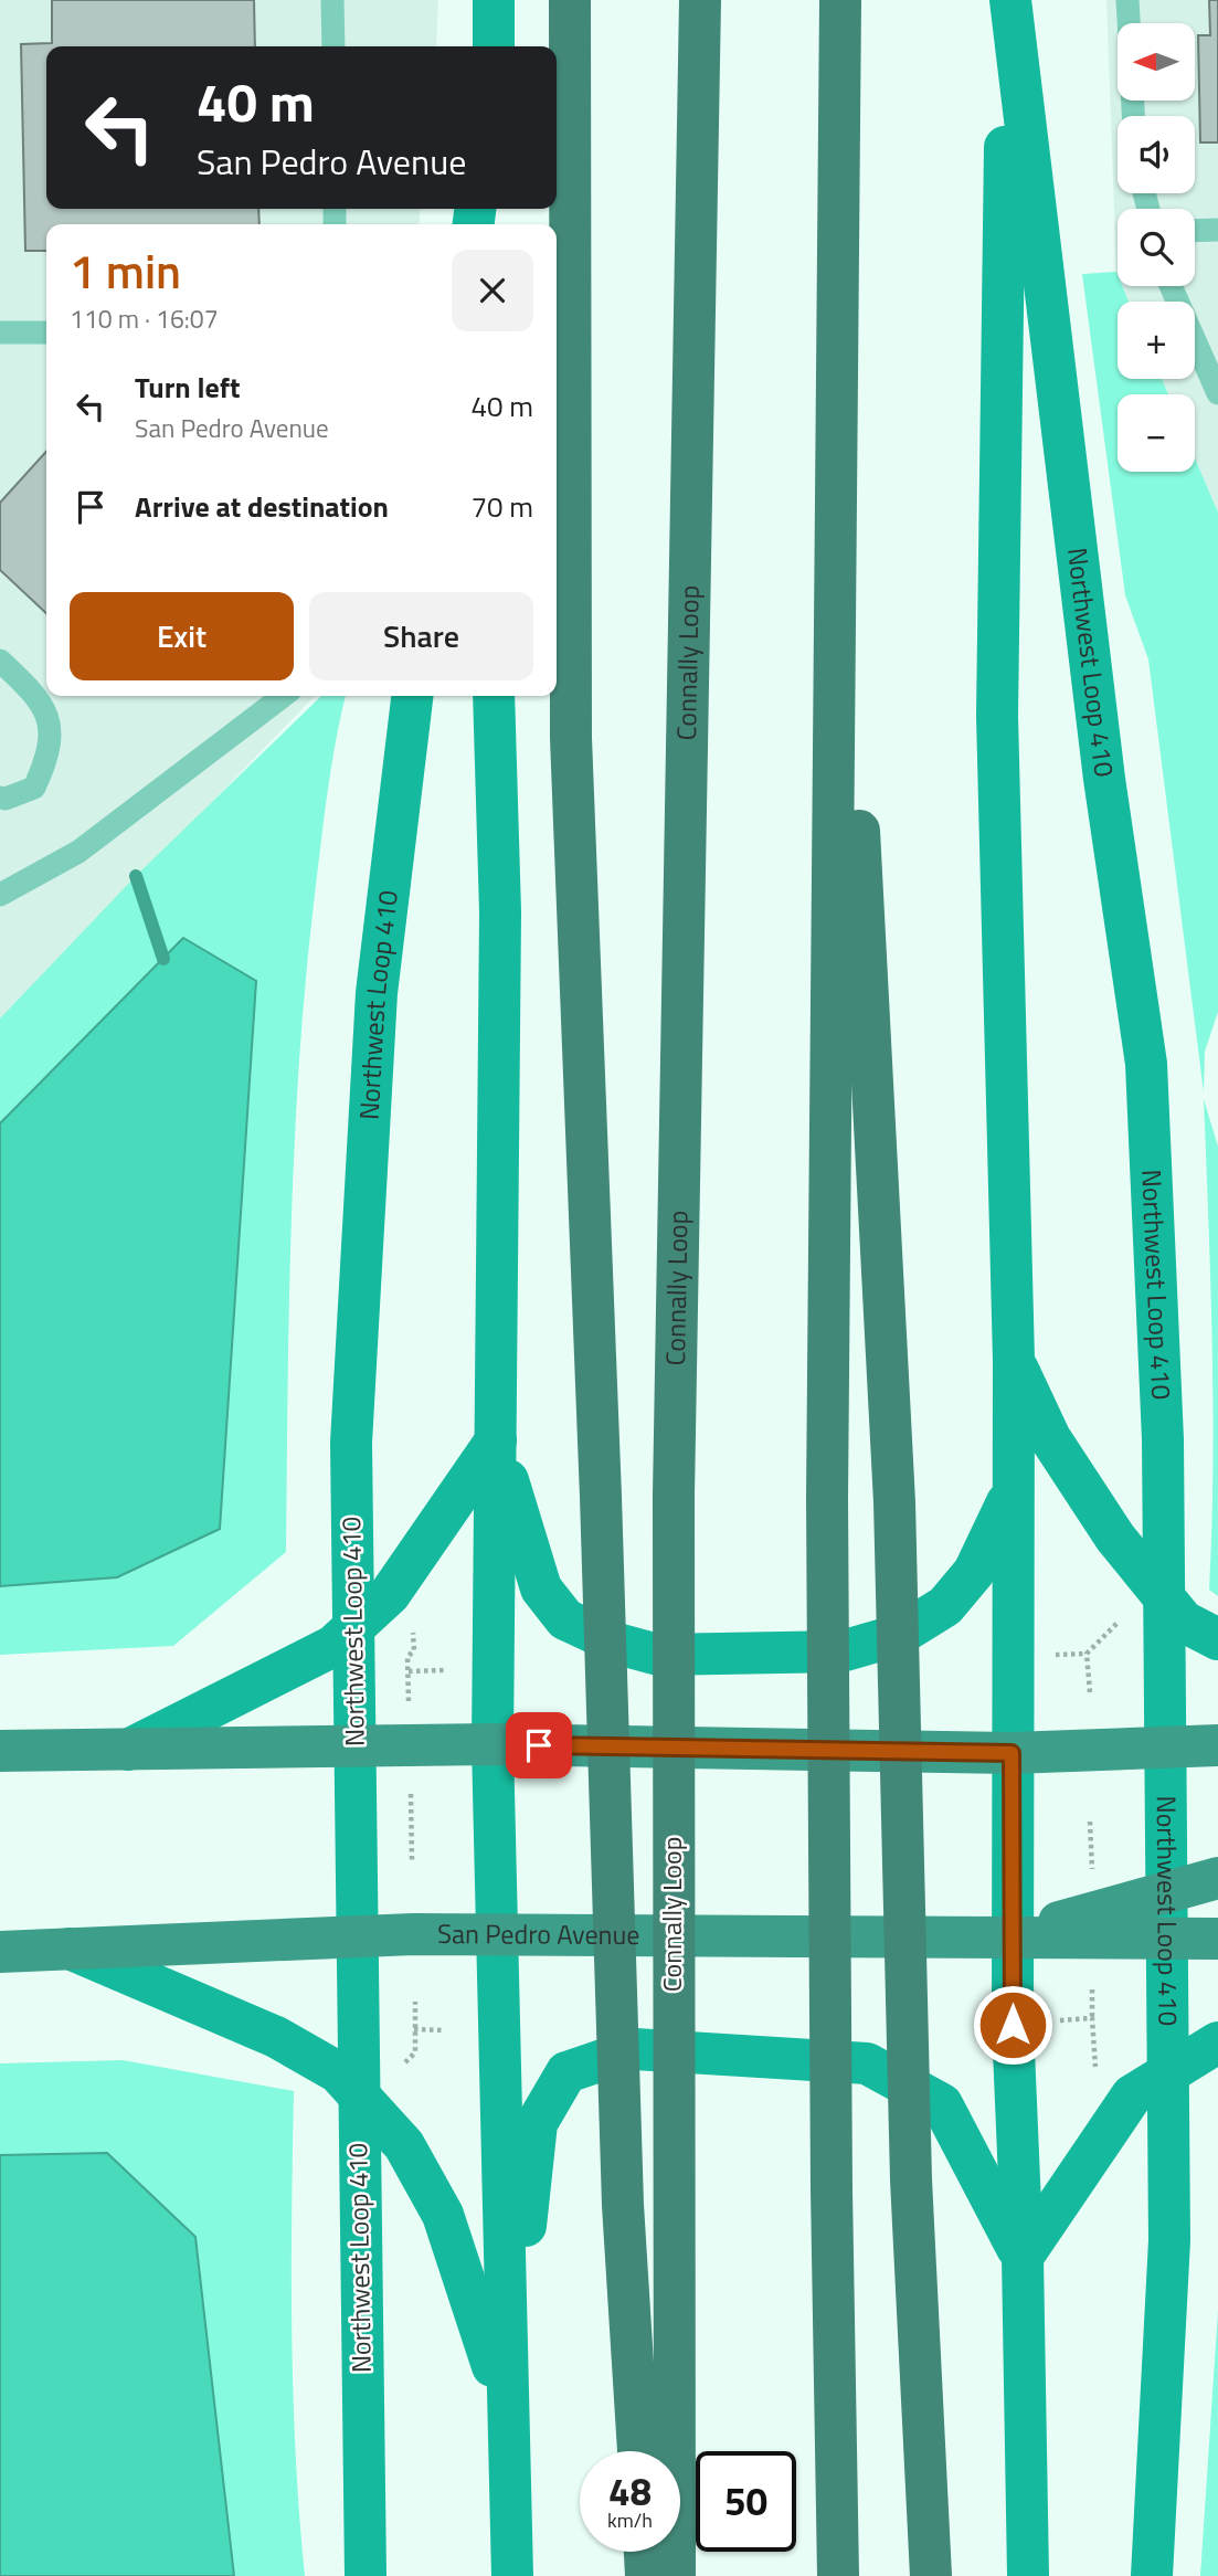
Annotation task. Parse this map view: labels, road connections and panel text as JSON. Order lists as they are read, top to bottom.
{
  "streets": {
    "highway": ["Connally Loop"],
    "main road": ["Northwest Loop 410", "San Pedro Avenue"]
  },
  "crossings": [
    ["Northwest Loop 410", "San Pedro Avenue"]
  ],
  "north": "left",
  "page": {
    "map_buttons": ["+", "−"],
    "turn": ["40 m", "San Pedro Avenue"],
    "heading": ["1 min", "110 m · 16:07"],
    "list": [
      {
        "name": "Turn left",
        "note": "San Pedro Avenue",
        "value": "40 m"
      },
      {
        "name": "Arrive at destination",
        "value": "70 m"
      }
    ],
    "buttons": ["Exit", "Share"],
    "speed": "48 km/h",
    "limit": "50"
  }
}
